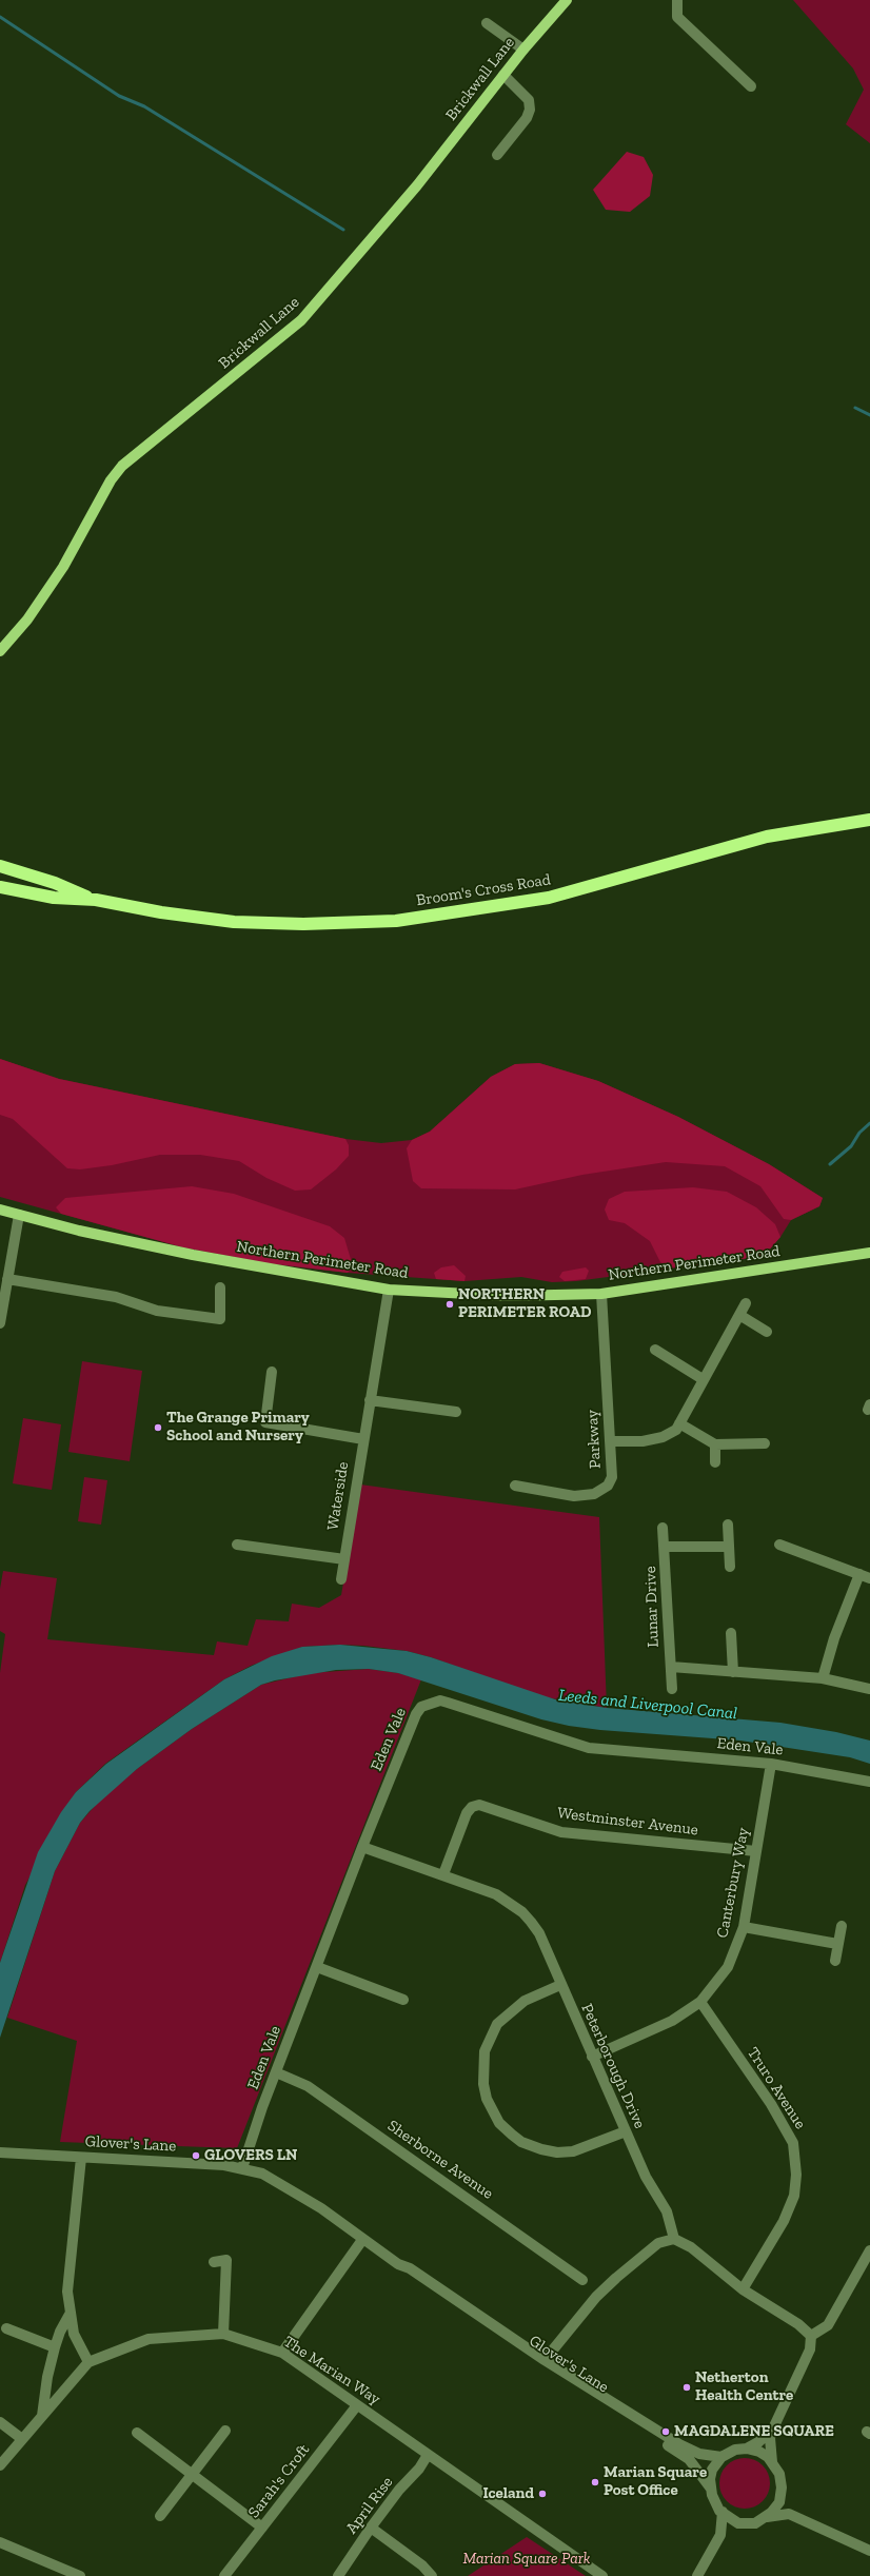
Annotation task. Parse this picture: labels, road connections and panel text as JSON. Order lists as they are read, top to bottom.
{
  "streets": {
    "highway": ["Broom's Cross Road"],
    "main road": ["Brickwall Lane", "Northern Perimeter Road"],
    "street": [
      "Parkway",
      "Waterside",
      "Lunar Drive",
      "Eden Vale",
      "Westminster Avenue",
      "Canterbury Way",
      "Peterborough Drive",
      "Truro Avenue",
      "Glover's Lane",
      "Sherborne Avenue",
      "The Marian Way",
      "Sarah's Croft",
      "April Rise"
    ]
  },
  "crossings": [
    ["Northern Perimeter Road", "Parkway"],
    ["Northern Perimeter Road", "Waterside"],
    ["Eden Vale", "Canterbury Way"],
    ["Eden Vale", "Peterborough Drive"],
    ["Eden Vale", "Glover's Lane"],
    ["Eden Vale", "Sherborne Avenue"],
    ["Westminster Avenue", "Canterbury Way"],
    ["Westminster Avenue", "Peterborough Drive"],
    ["Canterbury Way", "Peterborough Drive"],
    ["Canterbury Way", "Truro Avenue"],
    ["The Marian Way", "Sarah's Croft"],
    ["The Marian Way", "April Rise"]
  ],
  "water": ["Leeds and Liverpool Canal"],
  "parks": ["Marian Square Park"],
  "places": [
    "NORTHERN PERIMETER ROAD",
    "The Grange Primary School and Nursery",
    "GLOVERS LN",
    "Netherton Health Centre",
    "MAGDALENE SQUARE",
    "Marian Square Post Office",
    "Iceland"
  ]
}
